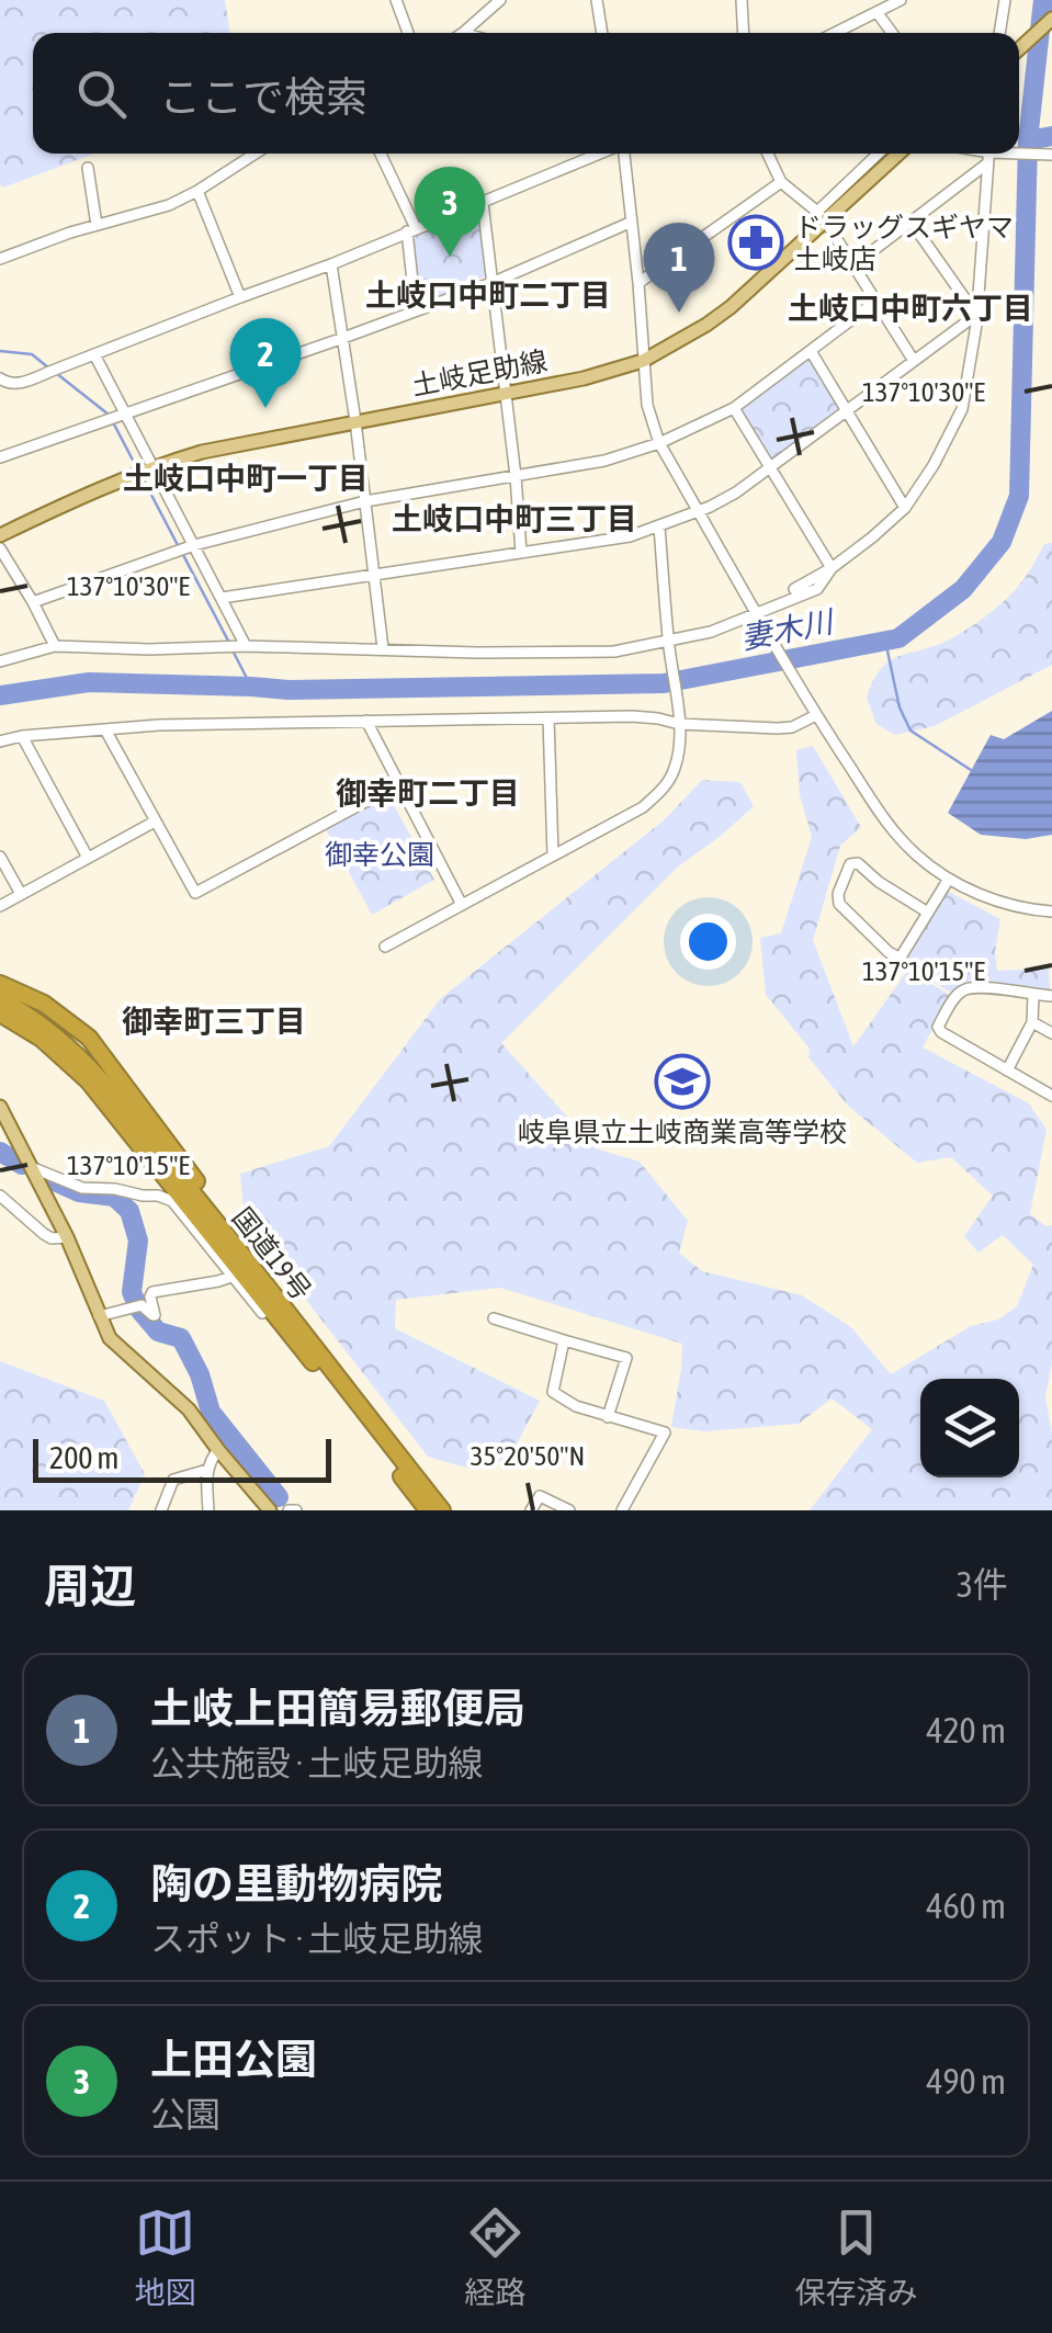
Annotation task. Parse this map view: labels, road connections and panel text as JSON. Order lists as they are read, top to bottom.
{
  "streets": {
    "highway": ["国道19号"],
    "main road": ["土岐足助線"]
  },
  "districts": [
    "土岐口中町二丁目",
    "土岐口中町六丁目",
    "土岐口中町一丁目",
    "土岐口中町三丁目",
    "御幸町二丁目",
    "御幸町三丁目"
  ],
  "water": ["妻木川"],
  "parks": ["御幸公園"],
  "places": {
    "pharmacy": ["ドラッグスギヤマ 土岐店"],
    "school or university": ["岐阜県立土岐商業高等学校"]
  },
  "scale_bar": "200 m",
  "page": {
    "search": "ここで検索",
    "pins": ["3", "1", "2"],
    "scale": "200 m",
    "heading": ["周辺", "3件"],
    "list": [
      {
        "mark": "1",
        "name": "土岐上田簡易郵便局",
        "note": "公共施設 · 土岐足助線",
        "value": "420 m"
      },
      {
        "mark": "2",
        "name": "陶の里動物病院",
        "note": "スポット · 土岐足助線",
        "value": "460 m"
      },
      {
        "mark": "3",
        "name": "上田公園",
        "note": "公園",
        "value": "490 m"
      }
    ],
    "nav": ["地図", "経路", "保存済み"]
  },
  "coordinates": ["137°10'30\"E", "137°10'15\"E", "35°20'50\"N"]
}
